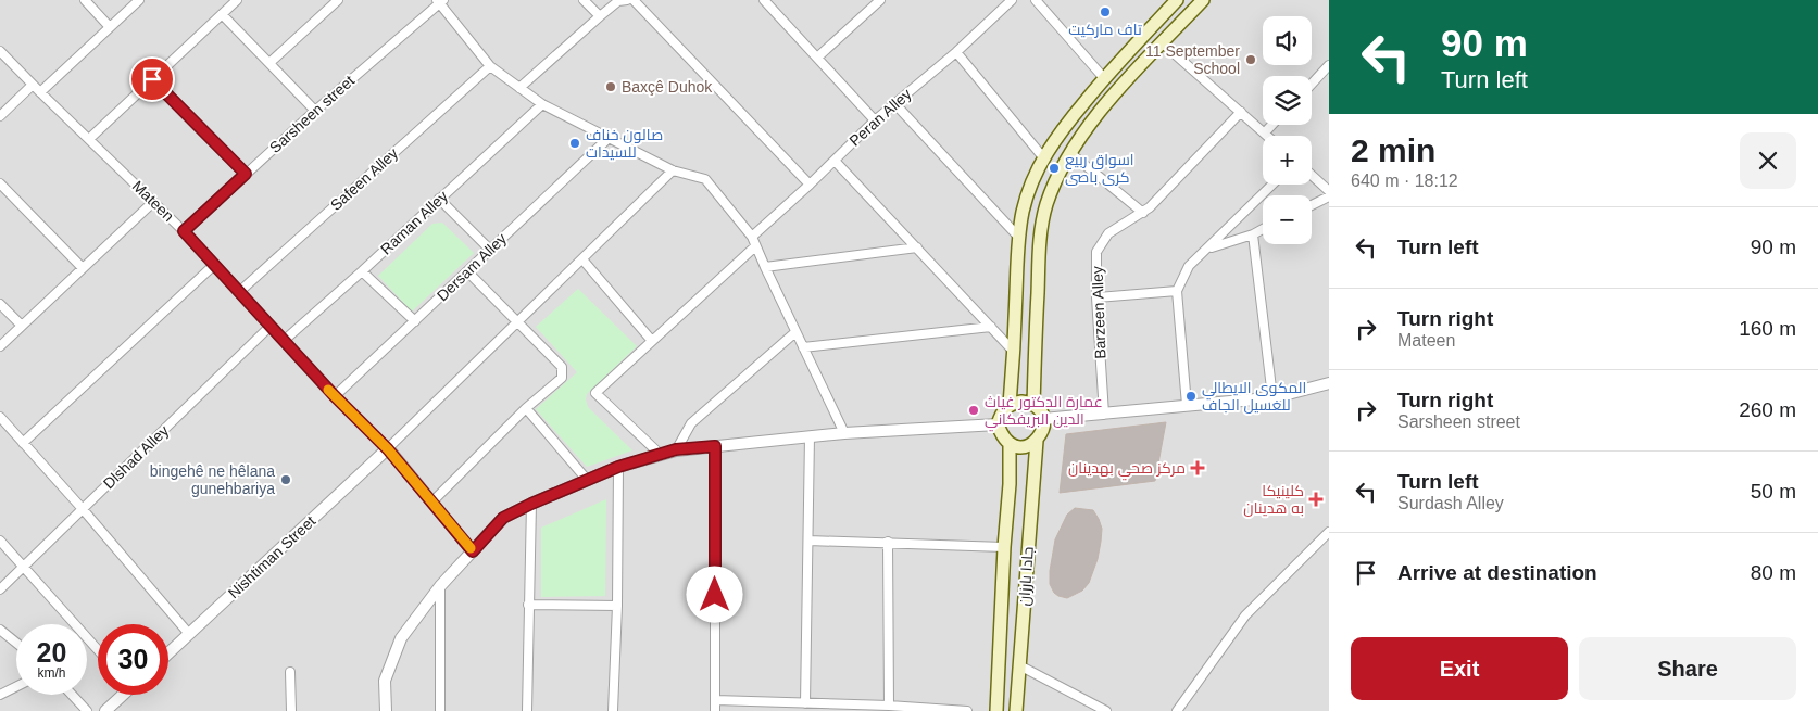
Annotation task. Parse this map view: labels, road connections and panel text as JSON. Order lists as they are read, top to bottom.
{
  "streets": {
    "main road": ["جادا بارزان"],
    "street": [
      "Sarsheen street",
      "Peran Alley",
      "Safeen Alley",
      "Mateen",
      "Raman Alley",
      "Dersam Alley",
      "Barzeen Alley",
      "Dlshad Alley",
      "Nishtiman Street"
    ]
  },
  "crossings": [
    ["Sarsheen street", "Mateen"],
    ["Safeen Alley", "Mateen"],
    ["Mateen", "Raman Alley"],
    ["Mateen", "Dersam Alley"],
    ["Mateen", "Dlshad Alley"],
    ["Mateen", "Nishtiman Street"]
  ],
  "places": {
    "other": [
      "تاف ماركيت",
      "11 September School",
      "Baxçê Duhok",
      "صالون خناف للسيدات",
      "اسواق ربيع كرى باصى",
      "المكوى الايطالي للغسيل الجاف",
      "عمارة الدكتور غياث الدين البريفكاني",
      "bingehê ne hêlana gunehbariya"
    ],
    "health": ["مركز صحي بهدينان", "كلينيكا به هدينان"]
  },
  "page": {
    "turn": ["90 m", "Turn left"],
    "map_buttons": ["+", "−"],
    "heading": ["2 min", "640 m · 18:12"],
    "list": [
      {
        "name": "Turn left",
        "value": "90 m"
      },
      {
        "name": "Turn right",
        "note": "Mateen",
        "value": "160 m"
      },
      {
        "name": "Turn right",
        "note": "Sarsheen street",
        "value": "260 m"
      },
      {
        "name": "Turn left",
        "note": "Surdash Alley",
        "value": "50 m"
      },
      {
        "name": "Arrive at destination",
        "value": "80 m"
      }
    ],
    "speed": "20 km/h",
    "limit": "30",
    "buttons": ["Exit", "Share"]
  }
}
